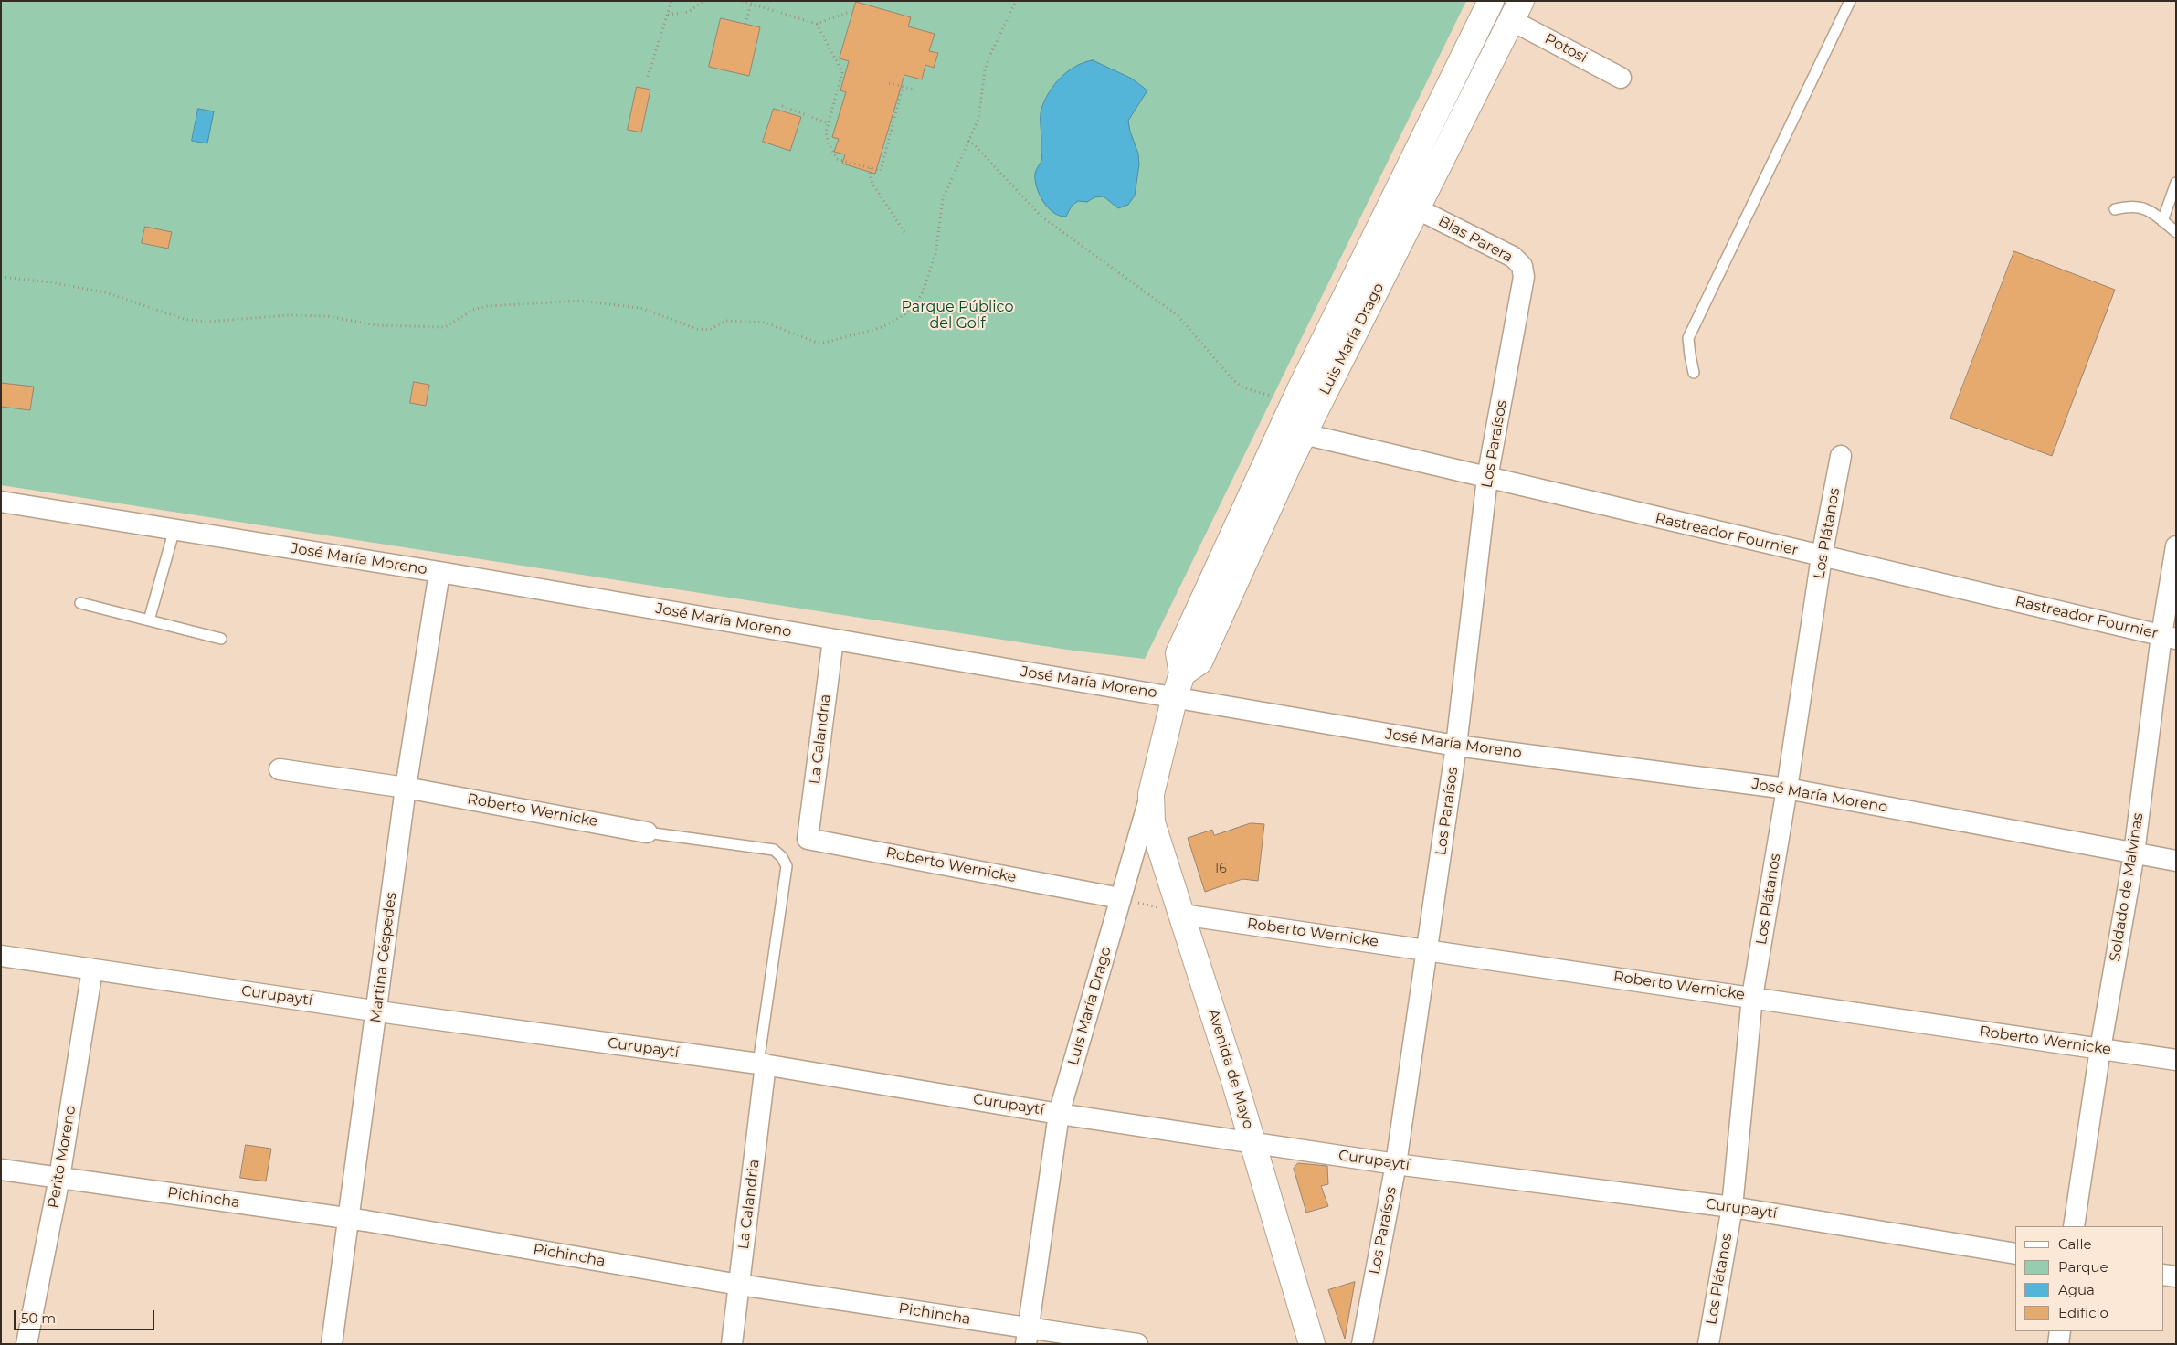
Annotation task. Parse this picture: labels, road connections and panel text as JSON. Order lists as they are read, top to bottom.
{
  "streets": {
    "main road": ["Luis María Drago", "Avenida de Mayo"],
    "street": [
      "Potosi",
      "Blas Parera",
      "Los Paraísos",
      "Los Plátanos",
      "Rastreador Fournier",
      "José María Moreno",
      "La Calandria",
      "Roberto Wernicke",
      "Soldado de Malvinas",
      "Martina Céspedes",
      "Curupaytí",
      "Perito Moreno",
      "Pichincha"
    ]
  },
  "crossings": [
    ["Potosi", "Luis María Drago"],
    ["Blas Parera", "Luis María Drago"],
    ["Blas Parera", "Los Paraísos"],
    ["Luis María Drago", "Rastreador Fournier"],
    ["Luis María Drago", "José María Moreno"],
    ["Luis María Drago", "Roberto Wernicke"],
    ["Luis María Drago", "Curupaytí"],
    ["Luis María Drago", "Avenida de Mayo"],
    ["Luis María Drago", "Pichincha"],
    ["Los Paraísos", "Rastreador Fournier"],
    ["Los Paraísos", "José María Moreno"],
    ["Los Paraísos", "Roberto Wernicke"],
    ["Los Paraísos", "Curupaytí"],
    ["Los Plátanos", "Rastreador Fournier"],
    ["Los Plátanos", "José María Moreno"],
    ["Los Plátanos", "Roberto Wernicke"],
    ["Los Plátanos", "Curupaytí"],
    ["Rastreador Fournier", "Soldado de Malvinas"],
    ["José María Moreno", "La Calandria"],
    ["José María Moreno", "Soldado de Malvinas"],
    ["José María Moreno", "Martina Céspedes"],
    ["La Calandria", "Roberto Wernicke"],
    ["La Calandria", "Curupaytí"],
    ["La Calandria", "Pichincha"],
    ["Roberto Wernicke", "Soldado de Malvinas"],
    ["Roberto Wernicke", "Martina Céspedes"],
    ["Roberto Wernicke", "Avenida de Mayo"],
    ["Martina Céspedes", "Curupaytí"],
    ["Martina Céspedes", "Pichincha"],
    ["Curupaytí", "Avenida de Mayo"],
    ["Curupaytí", "Perito Moreno"],
    ["Perito Moreno", "Pichincha"]
  ],
  "parks": ["Parque Público del Golf"],
  "house_numbers": ["16"],
  "legend": [
    "Calle",
    "Parque",
    "Agua",
    "Edificio"
  ],
  "scale_bar": "50 m"
}
